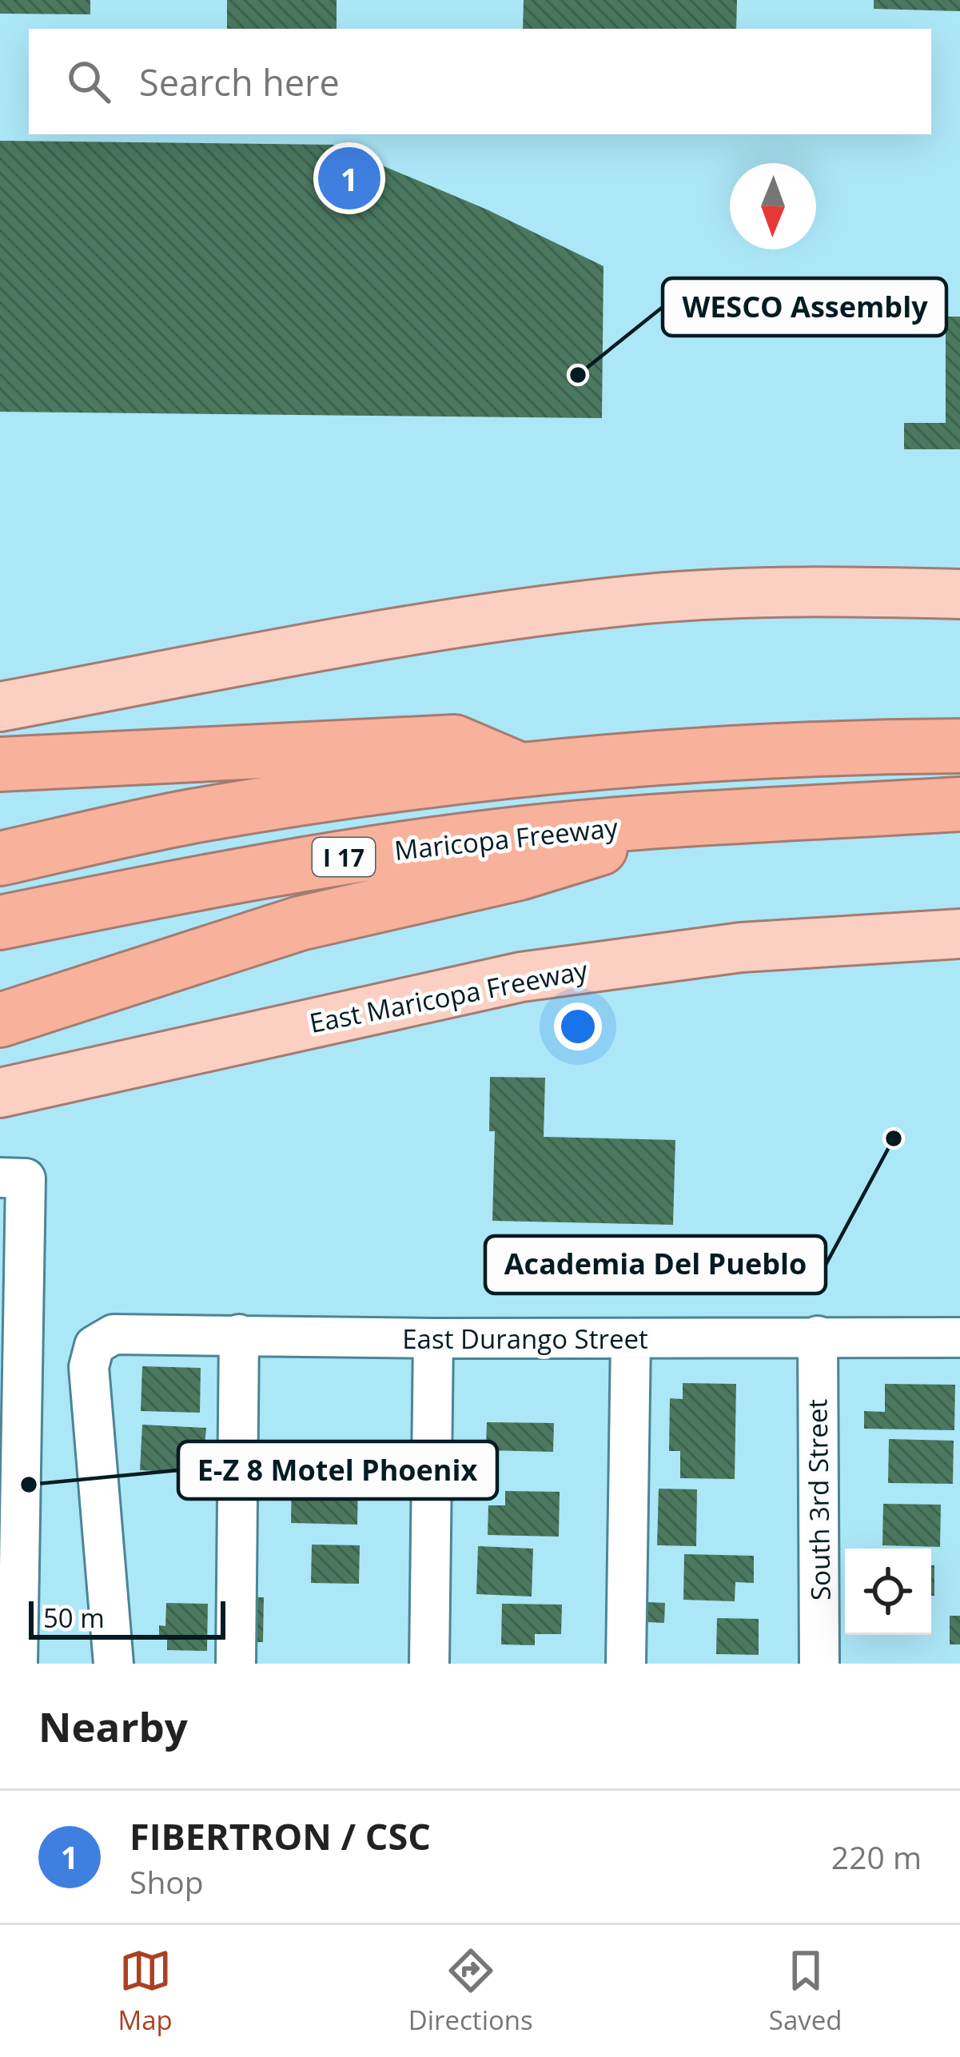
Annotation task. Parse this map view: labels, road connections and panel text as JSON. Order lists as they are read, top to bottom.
{
  "streets": {
    "highway": ["Maricopa Freeway", "I 17"],
    "main road": ["East Maricopa Freeway"],
    "street": ["East Durango Street", "South 3rd Street"]
  },
  "crossings": [
    ["East Durango Street", "South 3rd Street"]
  ],
  "places": ["WESCO Assembly", "Academia Del Pueblo", "E-Z 8 Motel Phoenix"],
  "scale_bar": "50 m",
  "north": "bottom",
  "page": {
    "search": "Search here",
    "pins": "1",
    "scale": "50 m",
    "heading": "Nearby",
    "list": [
      {
        "mark": "1",
        "name": "FIBERTRON / CSC",
        "note": "Shop",
        "value": "220 m"
      }
    ],
    "nav": ["Map", "Directions", "Saved"]
  }
}
